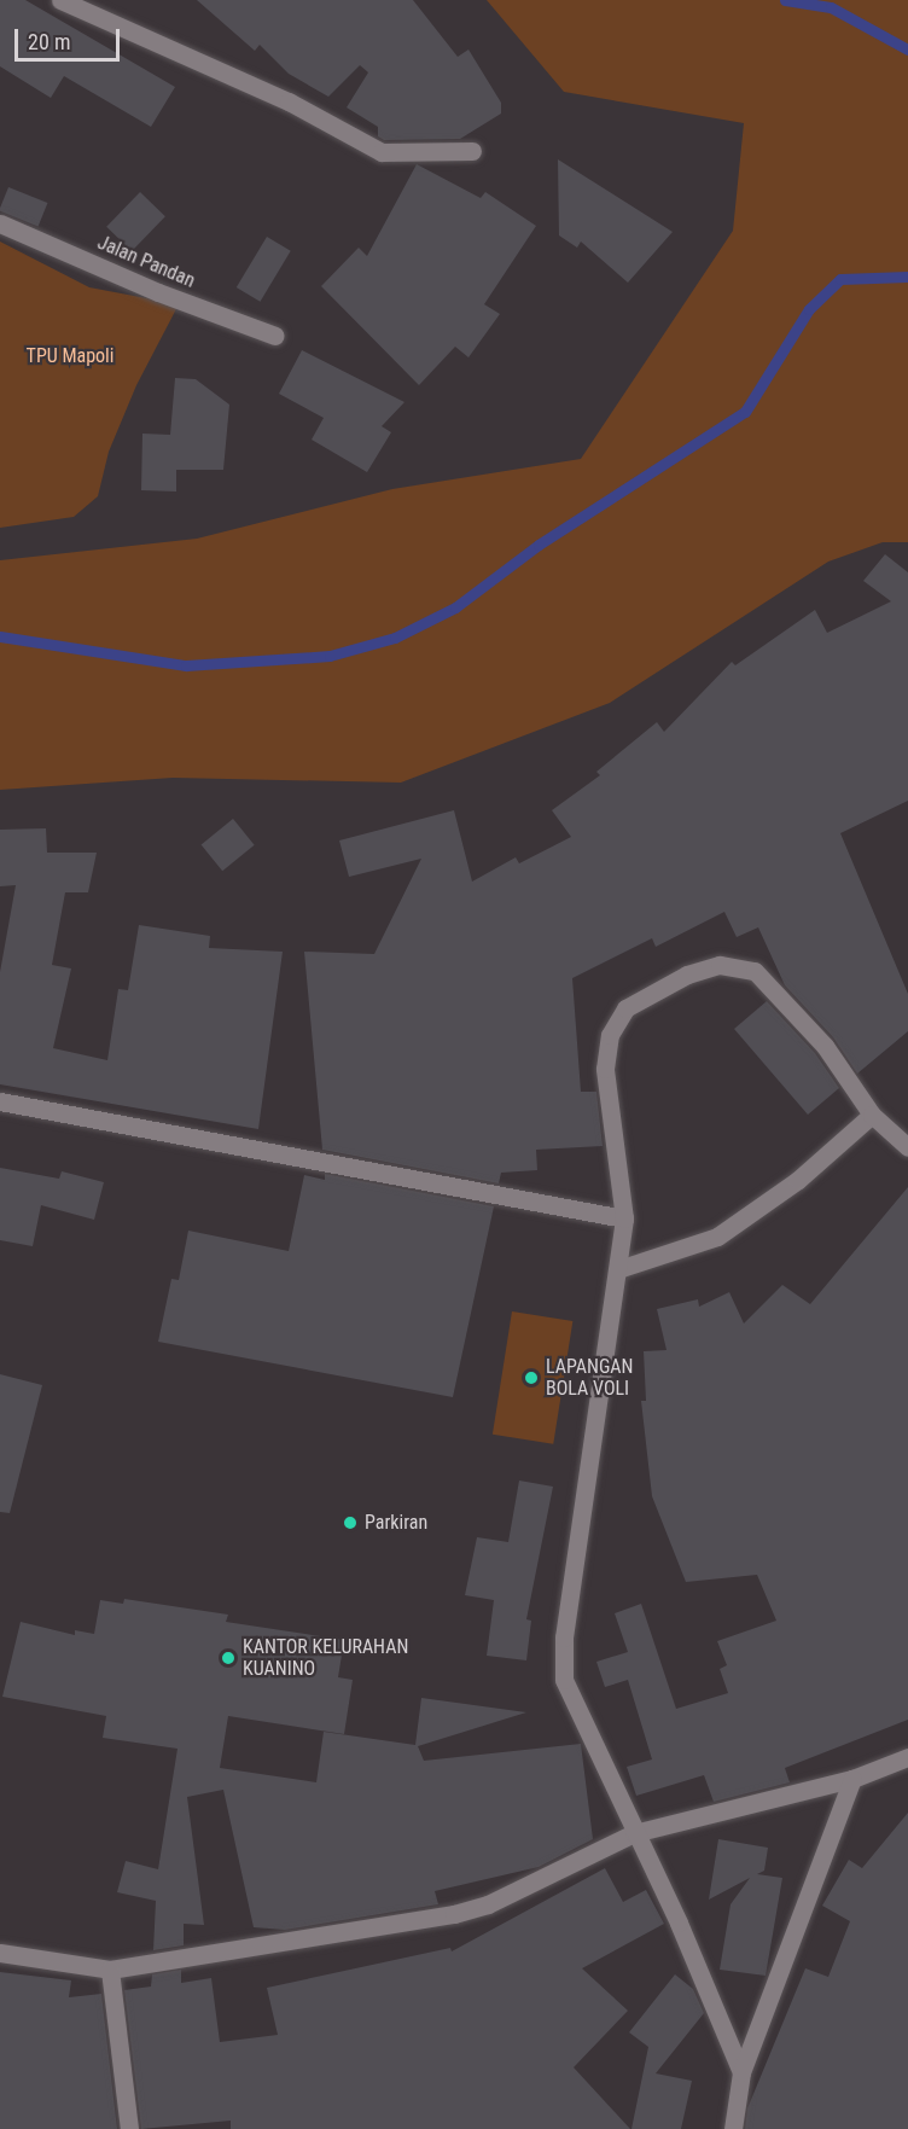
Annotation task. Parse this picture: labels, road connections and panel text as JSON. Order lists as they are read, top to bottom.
{
  "streets": {
    "street": ["Jalan Pandan"]
  },
  "parks": ["TPU Mapoli"],
  "places": ["LAPANGAN BOLA VOLI", "Parkiran", "KANTOR KELURAHAN KUANINO"],
  "scale_bar": "20 m"
}
